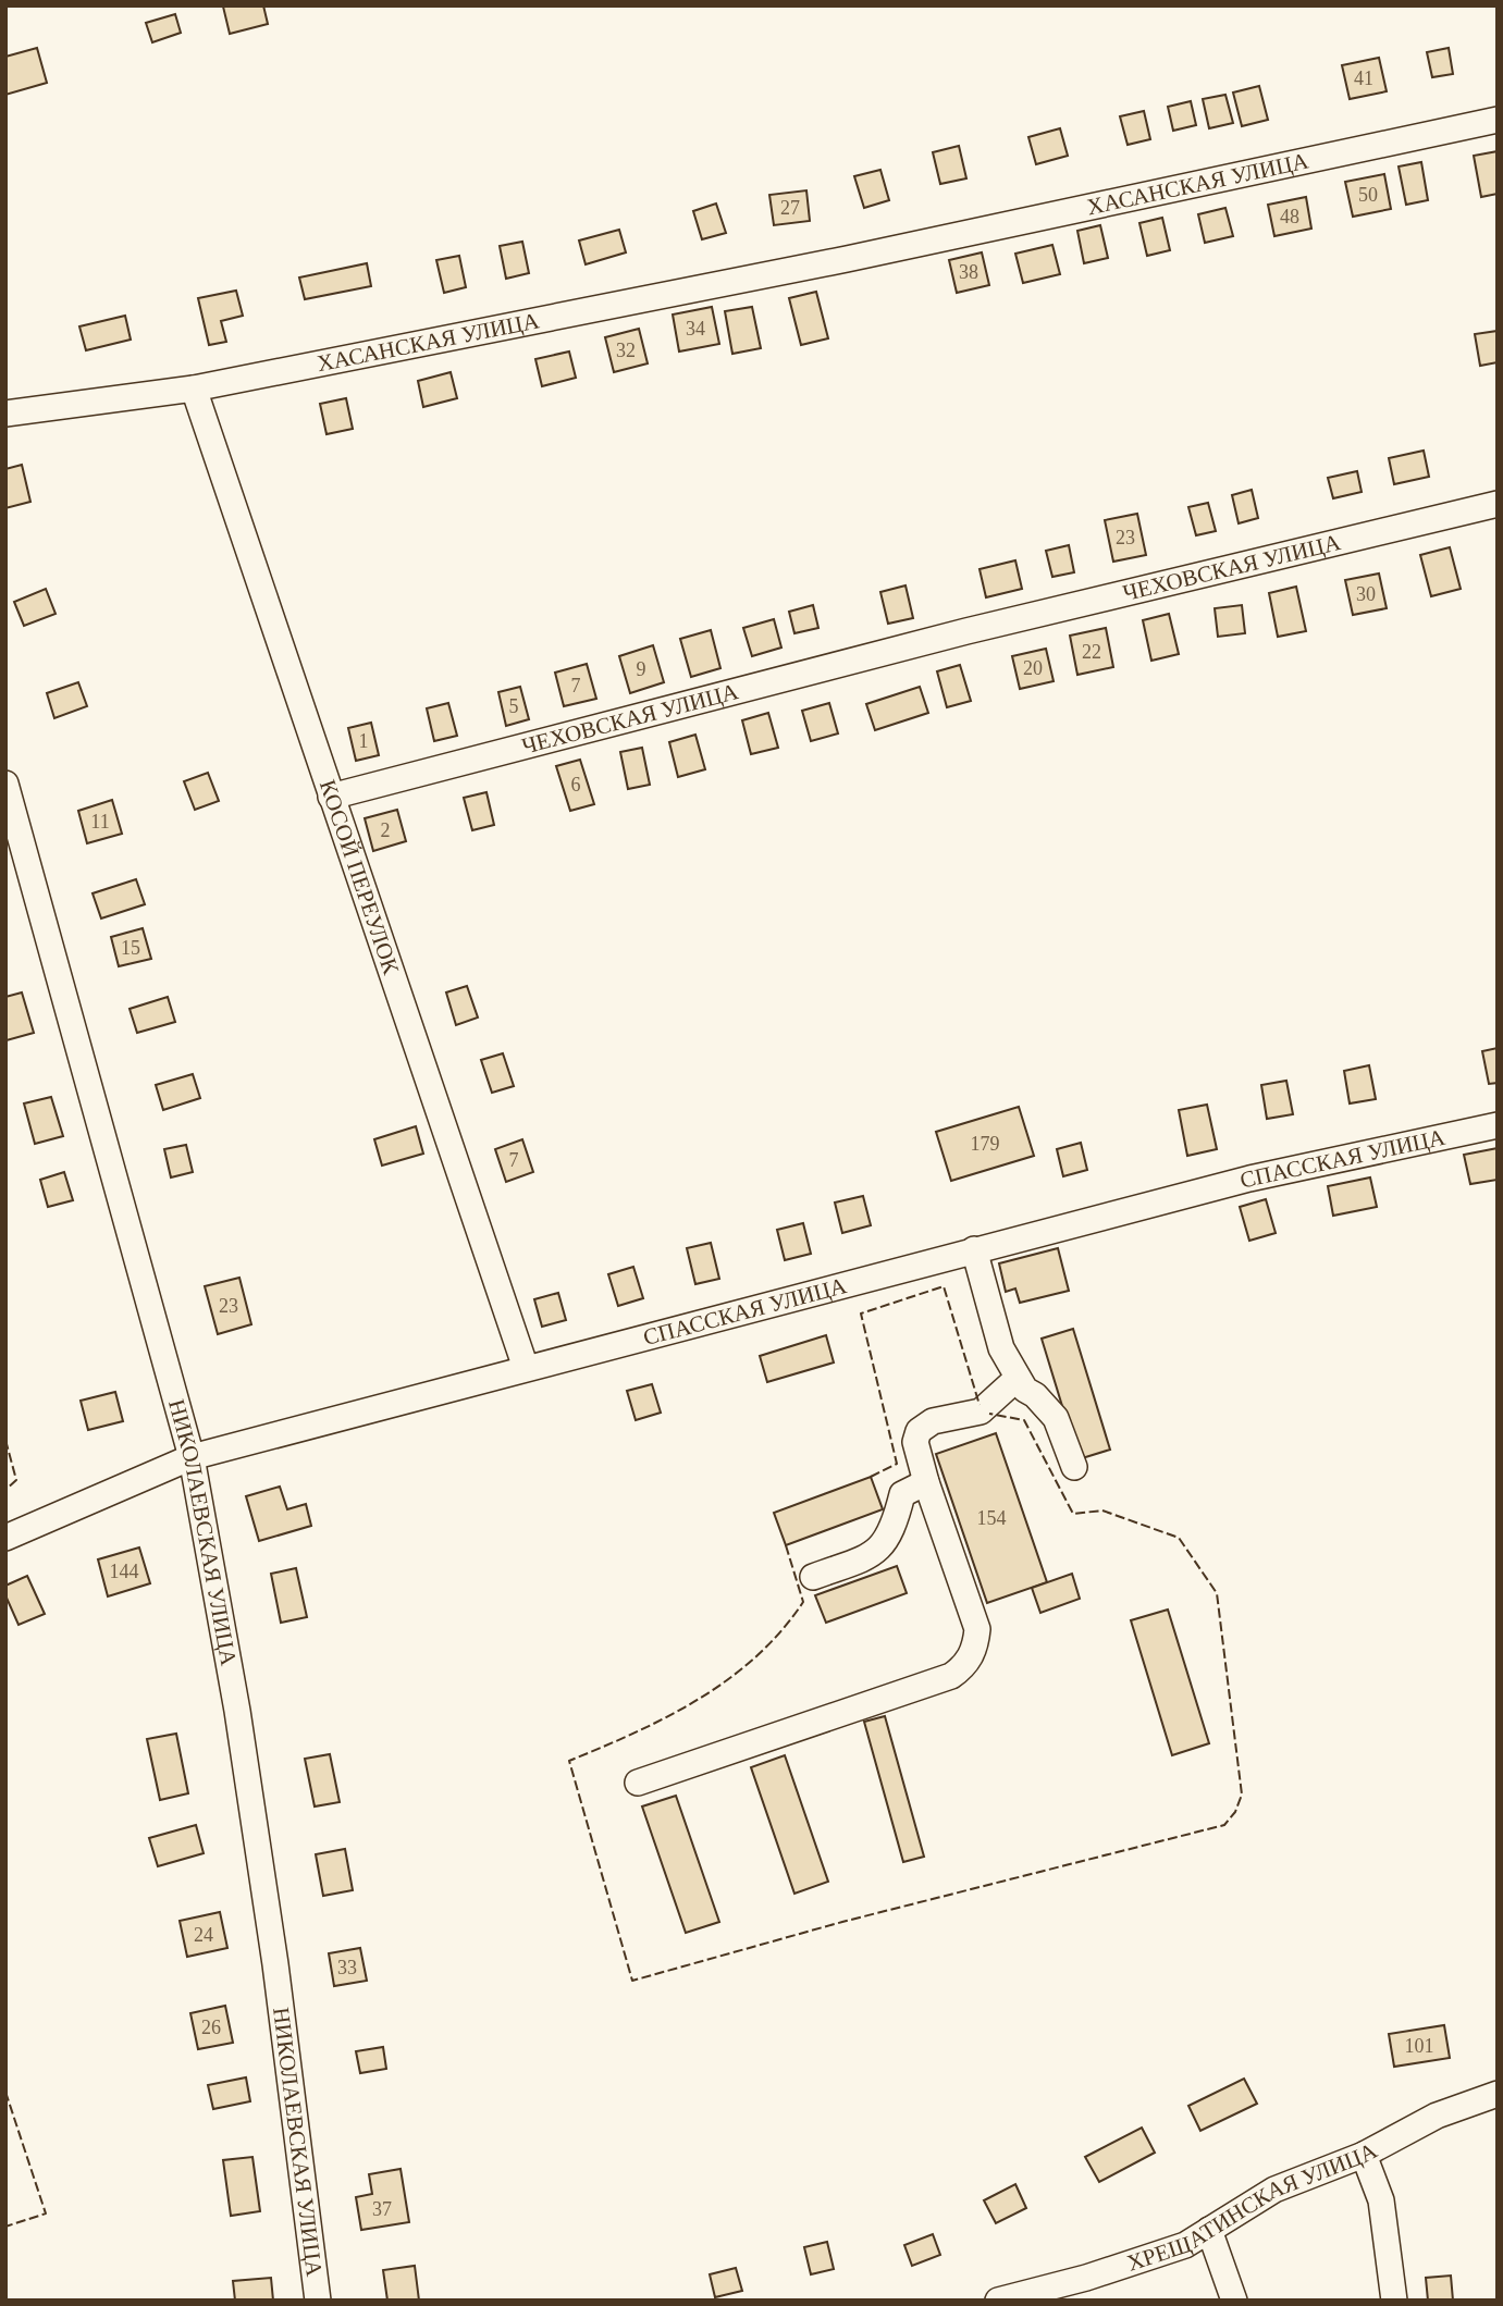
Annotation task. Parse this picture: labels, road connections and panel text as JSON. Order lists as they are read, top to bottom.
{
  "streets": {
    "street": [
      "ХАСАНСКАЯ УЛИЦА",
      "ЧЕХОВСКАЯ УЛИЦА",
      "КОСОЙ ПЕРЕУЛОК",
      "СПАССКАЯ УЛИЦА",
      "НИКОЛАЕВСКАЯ УЛИЦА",
      "ХРЕЩАТИНСКАЯ УЛИЦА"
    ]
  },
  "crossings": [
    ["ХАСАНСКАЯ УЛИЦА", "КОСОЙ ПЕРЕУЛОК"],
    ["ЧЕХОВСКАЯ УЛИЦА", "КОСОЙ ПЕРЕУЛОК"],
    ["КОСОЙ ПЕРЕУЛОК", "СПАССКАЯ УЛИЦА"],
    ["СПАССКАЯ УЛИЦА", "НИКОЛАЕВСКАЯ УЛИЦА"]
  ],
  "house_numbers": [
    "41",
    "50",
    "27",
    "48",
    "38",
    "34",
    "32",
    "23",
    "30",
    "22",
    "20",
    "9",
    "7",
    "5",
    "1",
    "6",
    "11",
    "2",
    "15",
    "179",
    "7",
    "23",
    "154",
    "144",
    "24",
    "33",
    "26",
    "101",
    "37"
  ]
}
